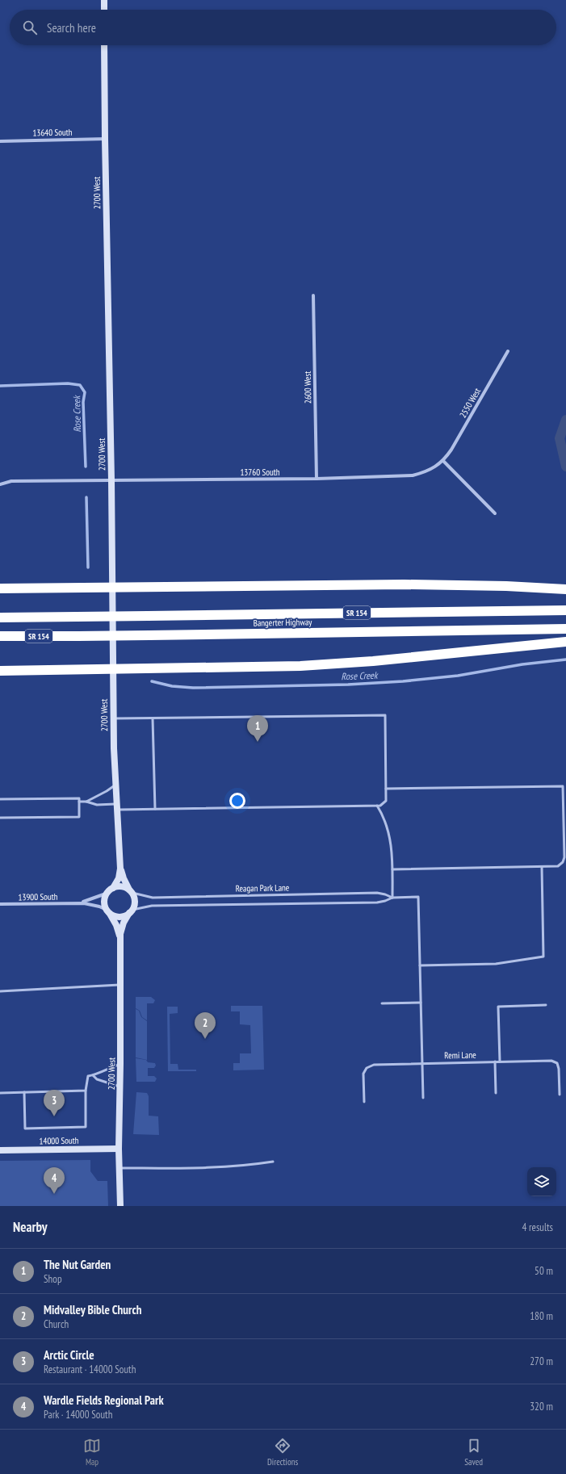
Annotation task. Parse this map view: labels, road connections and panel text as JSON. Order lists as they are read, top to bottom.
{
  "streets": {
    "highway": ["SR 154", "Bangerter Highway"],
    "main road": ["2700 West", "14000 South"],
    "street": [
      "13640 South",
      "2600 West",
      "2550 West",
      "13760 South",
      "13900 South"
    ],
    "lane": ["Reagan Park Lane", "Remi Lane"]
  },
  "crossings": [
    ["13640 South", "2700 West"],
    ["2700 West", "13760 South"],
    ["2700 West", "Reagan Park Lane"],
    ["2700 West", "13900 South"],
    ["2700 West", "14000 South"],
    ["2600 West", "13760 South"],
    ["2550 West", "13760 South"],
    ["Reagan Park Lane", "13900 South"],
    ["Reagan Park Lane", "Remi Lane"]
  ],
  "water": ["Rose Creek"],
  "page": {
    "search": "Search here",
    "pins": [
      "1",
      "2",
      "3",
      "4"
    ],
    "heading": ["Nearby", "4 results"],
    "list": [
      {
        "mark": "1",
        "name": "The Nut Garden",
        "note": "Shop",
        "value": "50 m"
      },
      {
        "mark": "2",
        "name": "Midvalley Bible Church",
        "note": "Church",
        "value": "180 m"
      },
      {
        "mark": "3",
        "name": "Arctic Circle",
        "note": "Restaurant · 14000 South",
        "value": "270 m"
      },
      {
        "mark": "4",
        "name": "Wardle Fields Regional Park",
        "note": "Park · 14000 South",
        "value": "320 m"
      }
    ],
    "nav": ["Map", "Directions", "Saved"]
  }
}
